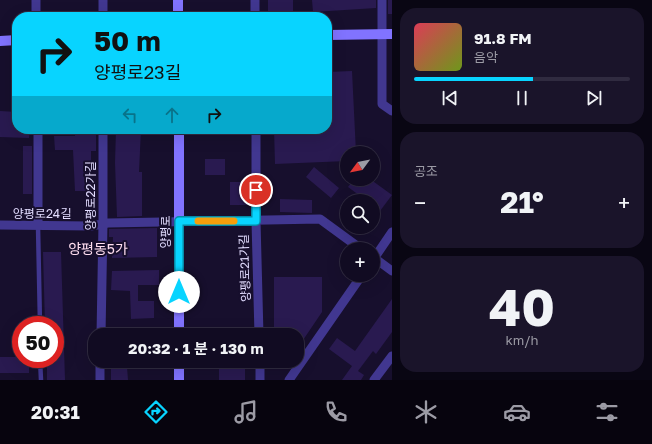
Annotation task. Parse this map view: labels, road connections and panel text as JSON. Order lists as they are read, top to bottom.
{
  "streets": {
    "main road": ["양평로"],
    "street": ["양평로22가길", "양평로24길", "양평로21가길"]
  },
  "crossings": [
    ["양평로22가길", "양평로24길"],
    ["양평로24길", "양평로"],
    ["양평로24길", "양평로21가길"]
  ],
  "districts": ["양평동5가"],
  "north": "bottom left",
  "page": {
    "turn": ["50 m", "양평로23길"],
    "song": ["91.8 FM", "음악"],
    "tile": [
      "공조",
      ["40", "km/h"]
    ],
    "map_buttons": "+",
    "heat": ["−", "21°", "+"],
    "limit": "50",
    "trip": "20:32 · 1 분 · 130 m",
    "tabs": "20:31"
  }
}
